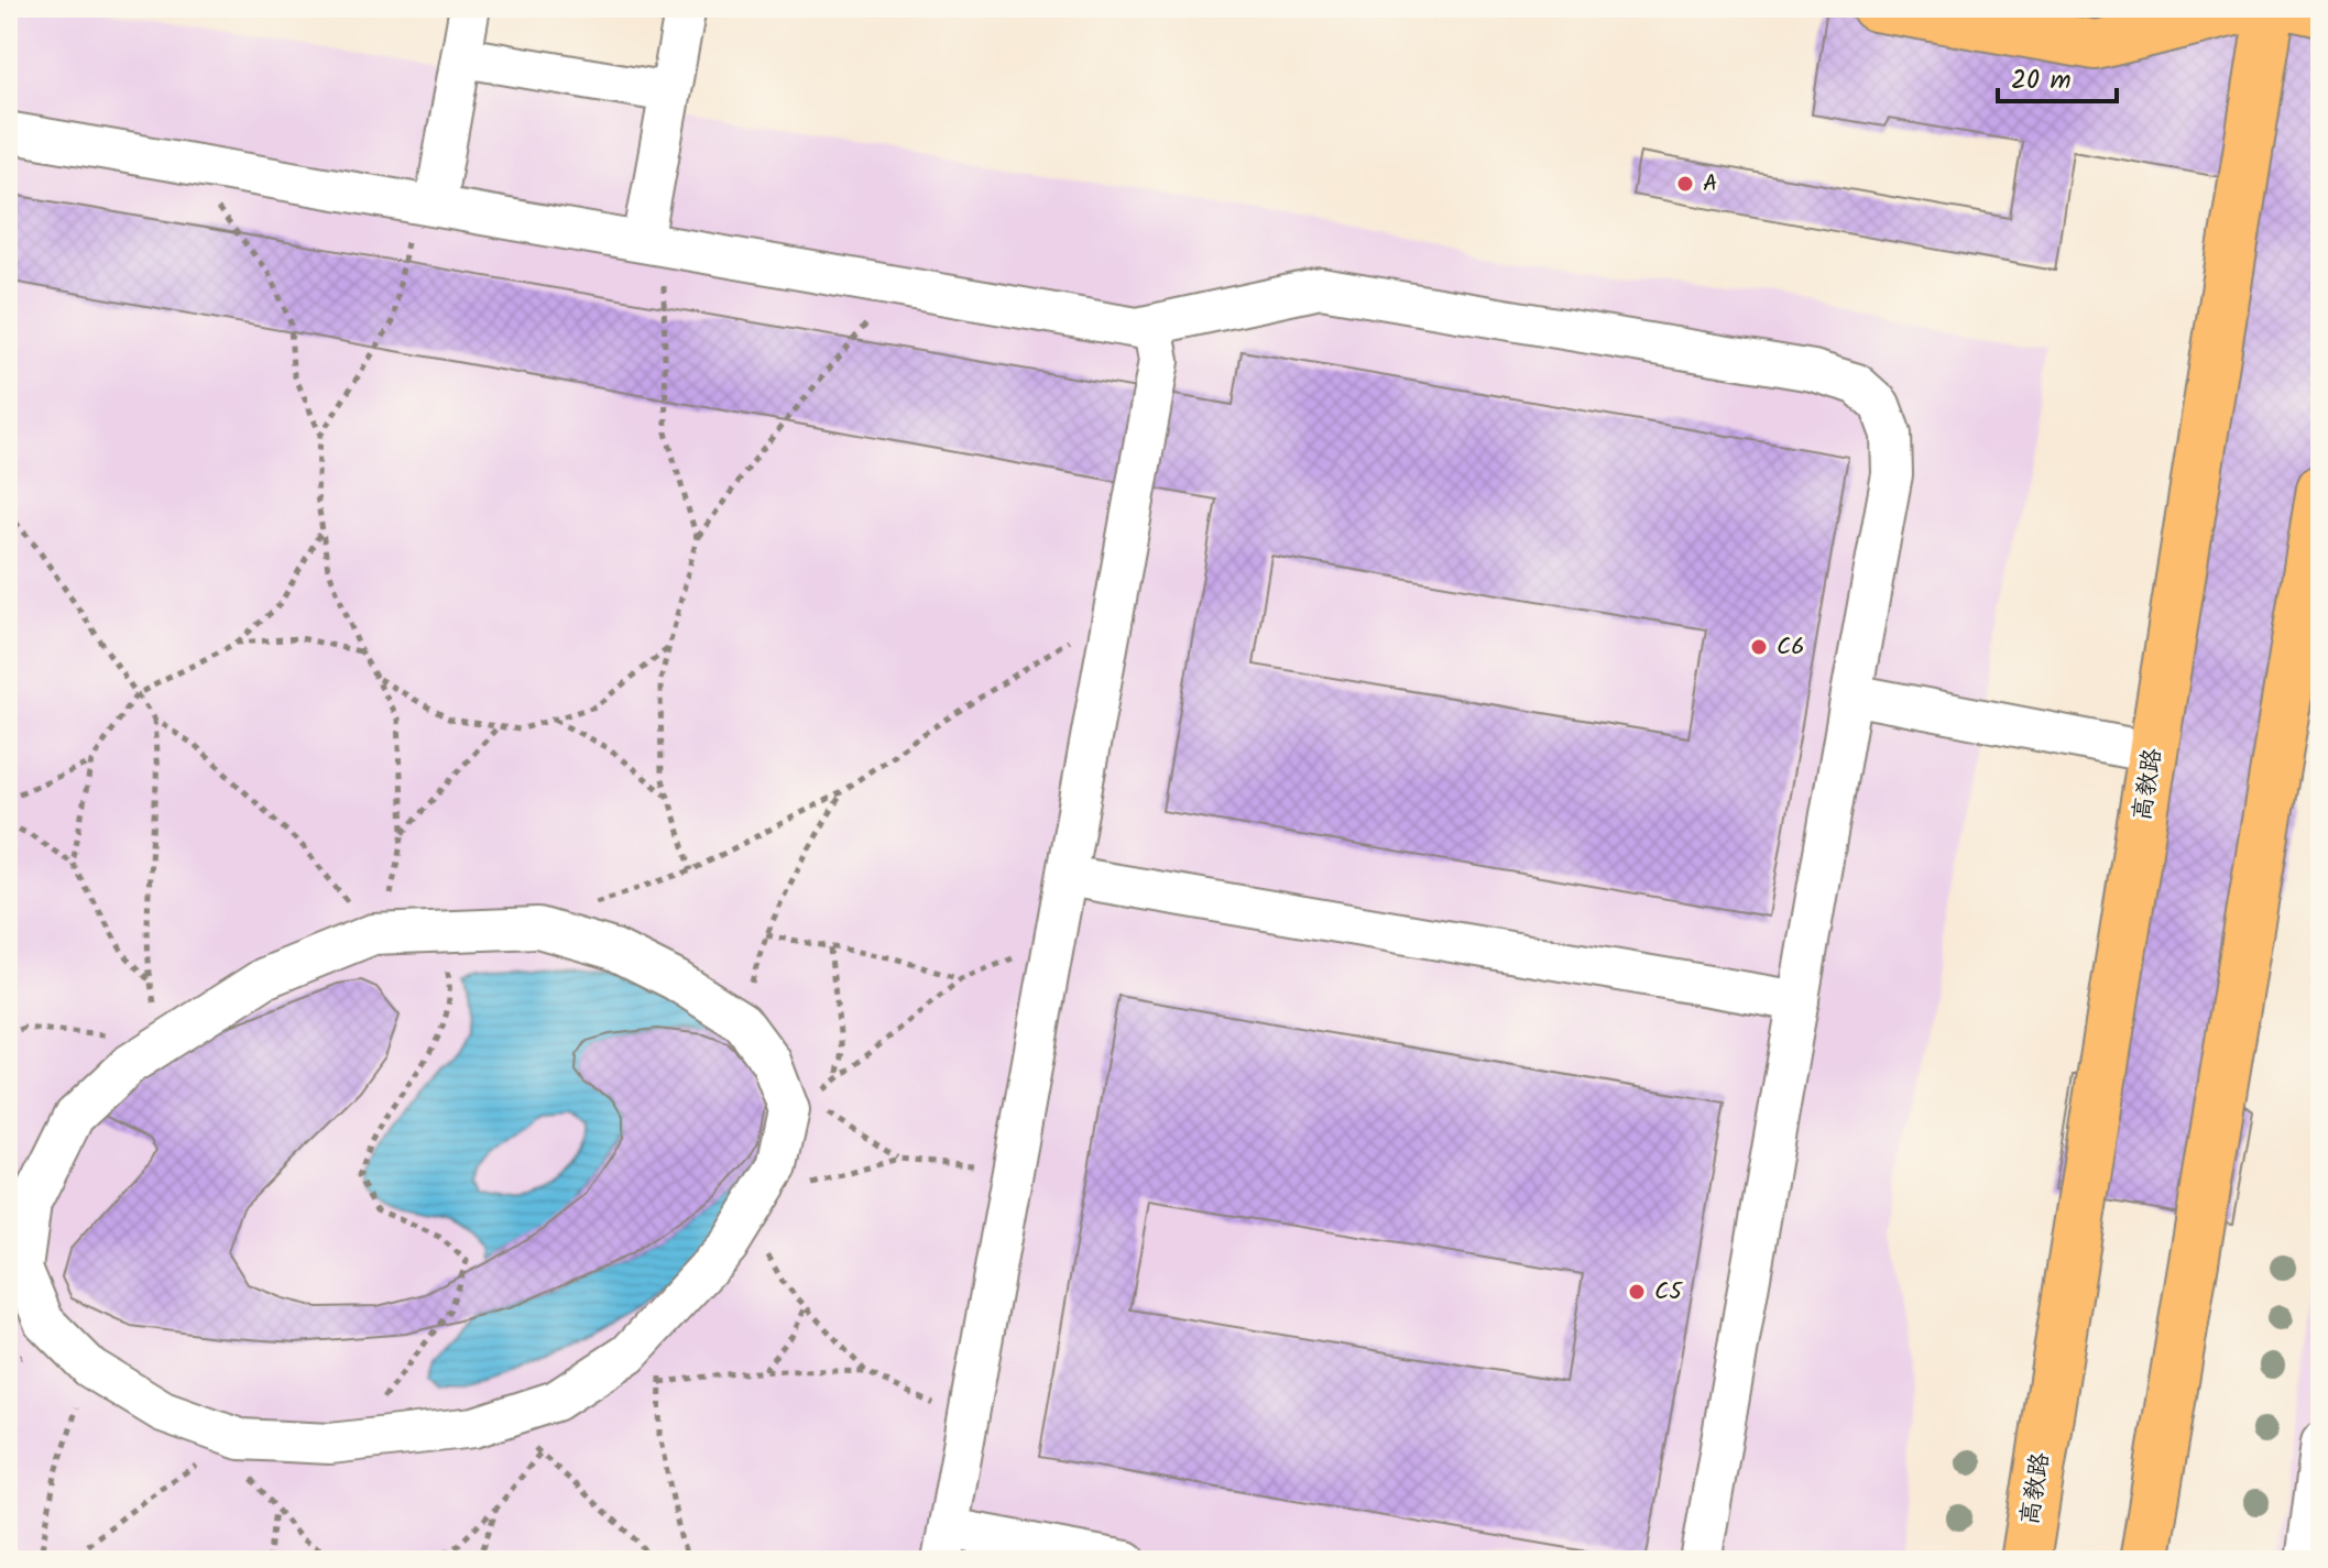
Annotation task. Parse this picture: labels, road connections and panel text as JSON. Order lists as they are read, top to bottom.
{
  "streets": {
    "main road": ["高教路"]
  },
  "places": ["A", "C6", "C5"],
  "scale_bar": "20 m"
}
